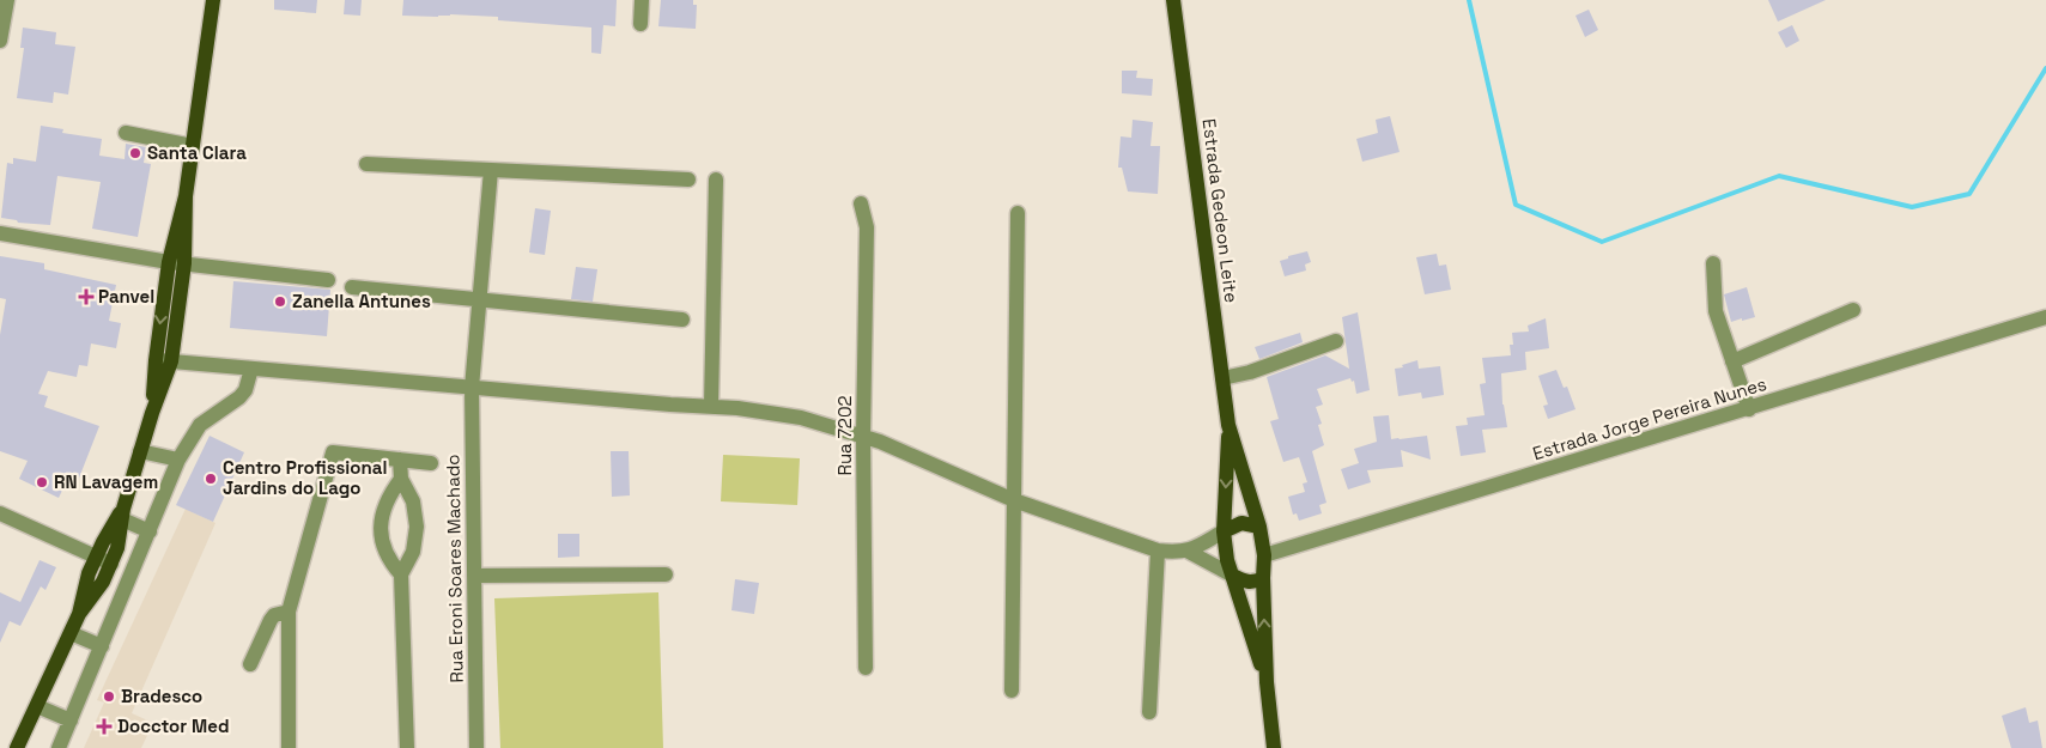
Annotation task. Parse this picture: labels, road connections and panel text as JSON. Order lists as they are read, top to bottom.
{
  "streets": {
    "main road": ["Estrada Gedeon Leite"],
    "street": ["Estrada Jorge Pereira Nunes", "Rua 7202", "Rua Eroni Soares Machado"]
  },
  "crossings": [
    ["Estrada Gedeon Leite", "Estrada Jorge Pereira Nunes"]
  ],
  "places": {
    "other": [
      "Santa Clara",
      "Zanella Antunes",
      "Centro Profissional Jardins do Lago",
      "RN Lavagem",
      "Bradesco"
    ],
    "health": ["Panvel", "Docctor Med"]
  }
}
